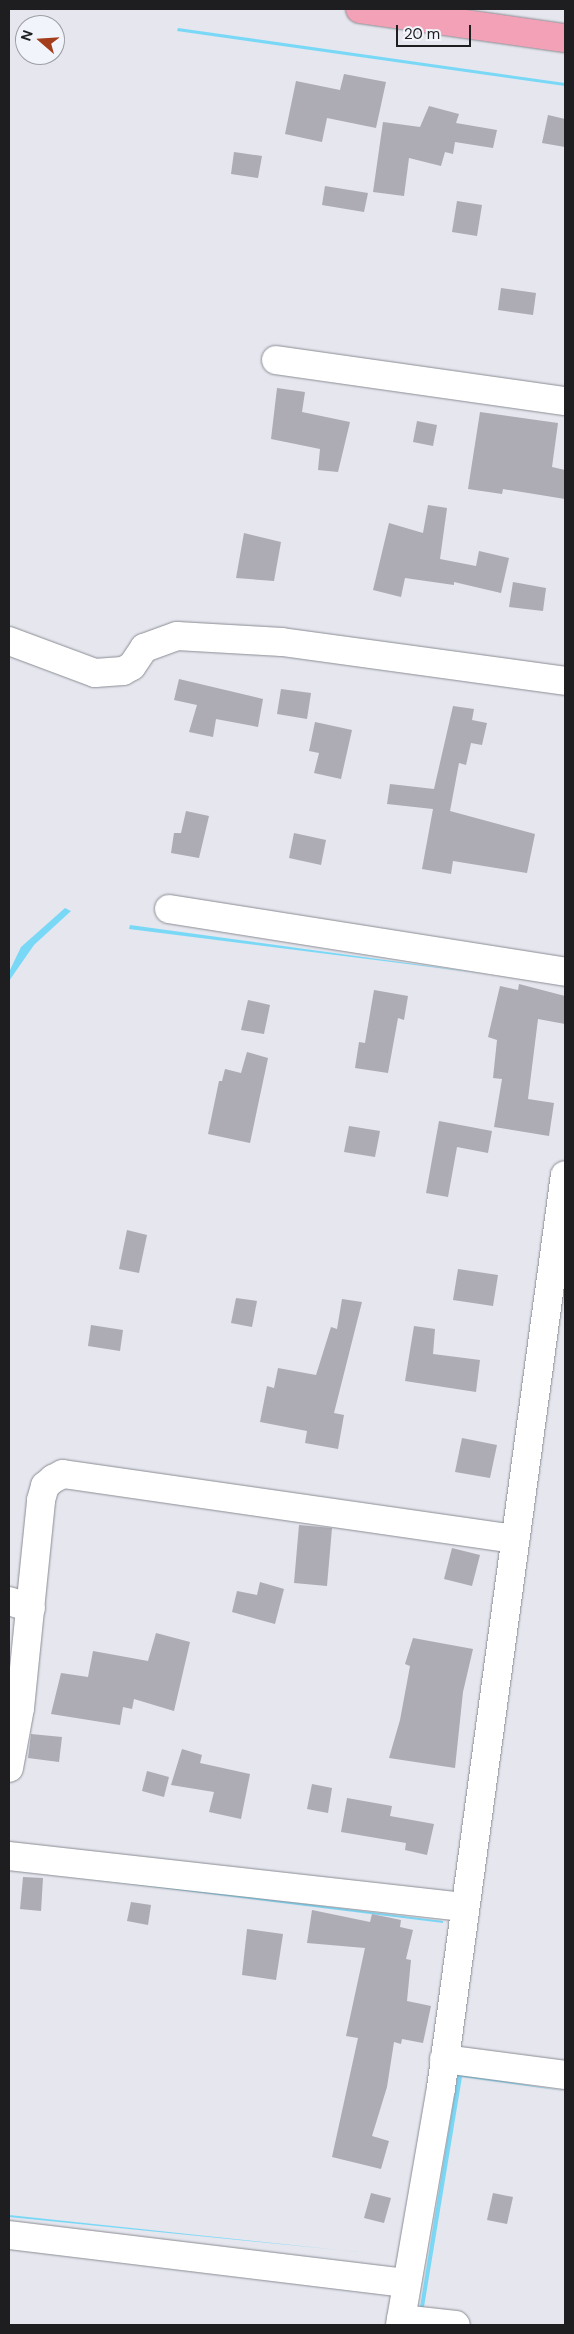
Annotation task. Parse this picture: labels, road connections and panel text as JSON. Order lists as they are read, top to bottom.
{
  "scale_bar": "20 m",
  "north": "left"
}
